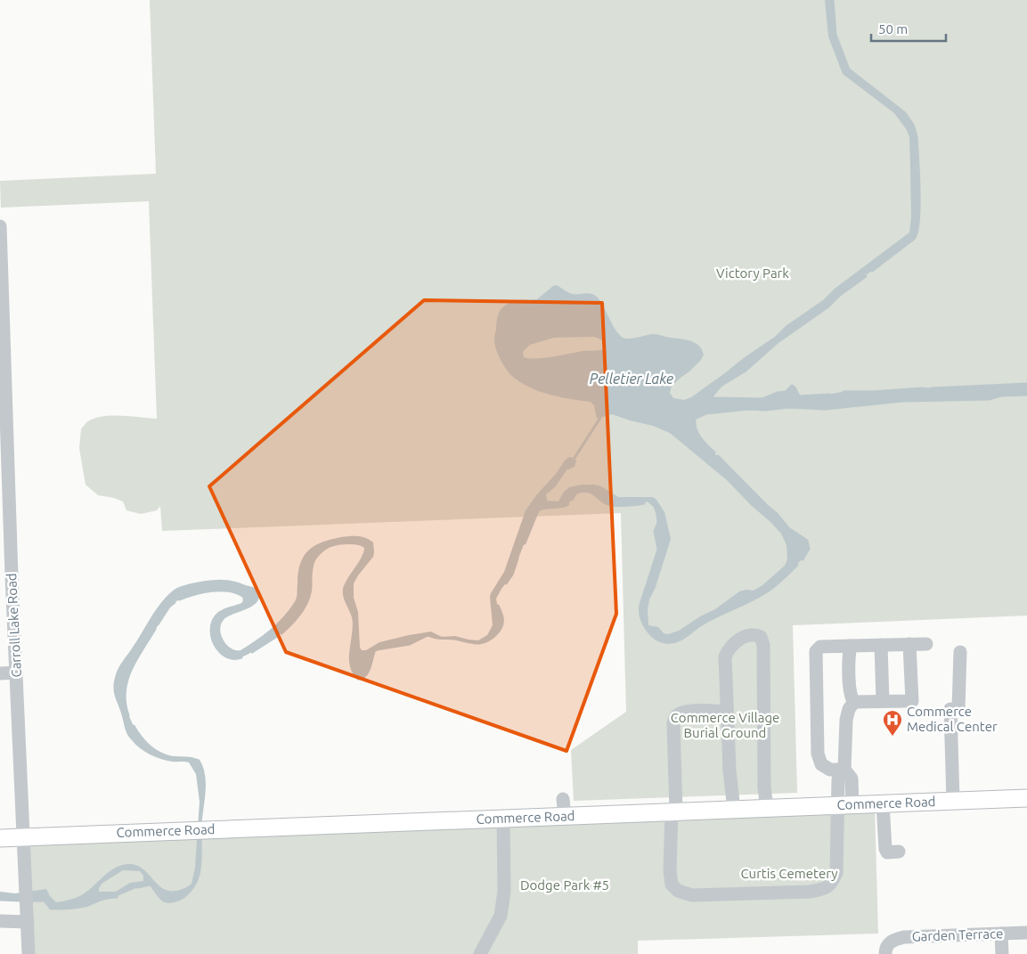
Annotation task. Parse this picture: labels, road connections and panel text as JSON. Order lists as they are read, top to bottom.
{
  "streets": {
    "main road": ["Commerce Road"],
    "street": ["Carroll Lake Road", "Garden Terrace"]
  },
  "crossings": [
    ["Carroll Lake Road", "Commerce Road"]
  ],
  "water": ["Pelletier Lake"],
  "parks": [
    "Victory Park",
    "Commerce Village Burial Ground",
    "Curtis Cemetery",
    "Dodge Park #5"
  ],
  "places": {
    "hospital": ["Commerce Medical Center"]
  },
  "scale_bar": "50 m"
}
